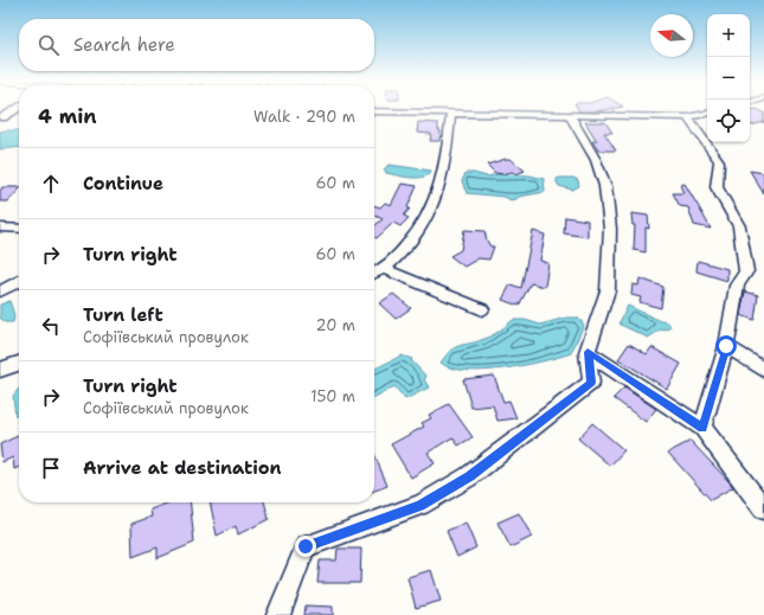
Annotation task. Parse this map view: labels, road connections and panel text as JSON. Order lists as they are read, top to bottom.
{
  "north": "left",
  "page": {
    "map_buttons": ["+", "−"],
    "search": "Search here",
    "heading": ["4 min", "Walk · 290 m"],
    "list": [
      ["Continue", "60 m"],
      ["Turn right", "60 m"],
      ["Turn left", "Софіївський провулок", "20 m"],
      ["Turn right", "Софіївський провулок", "150 m"],
      "Arrive at destination"
    ]
  }
}
